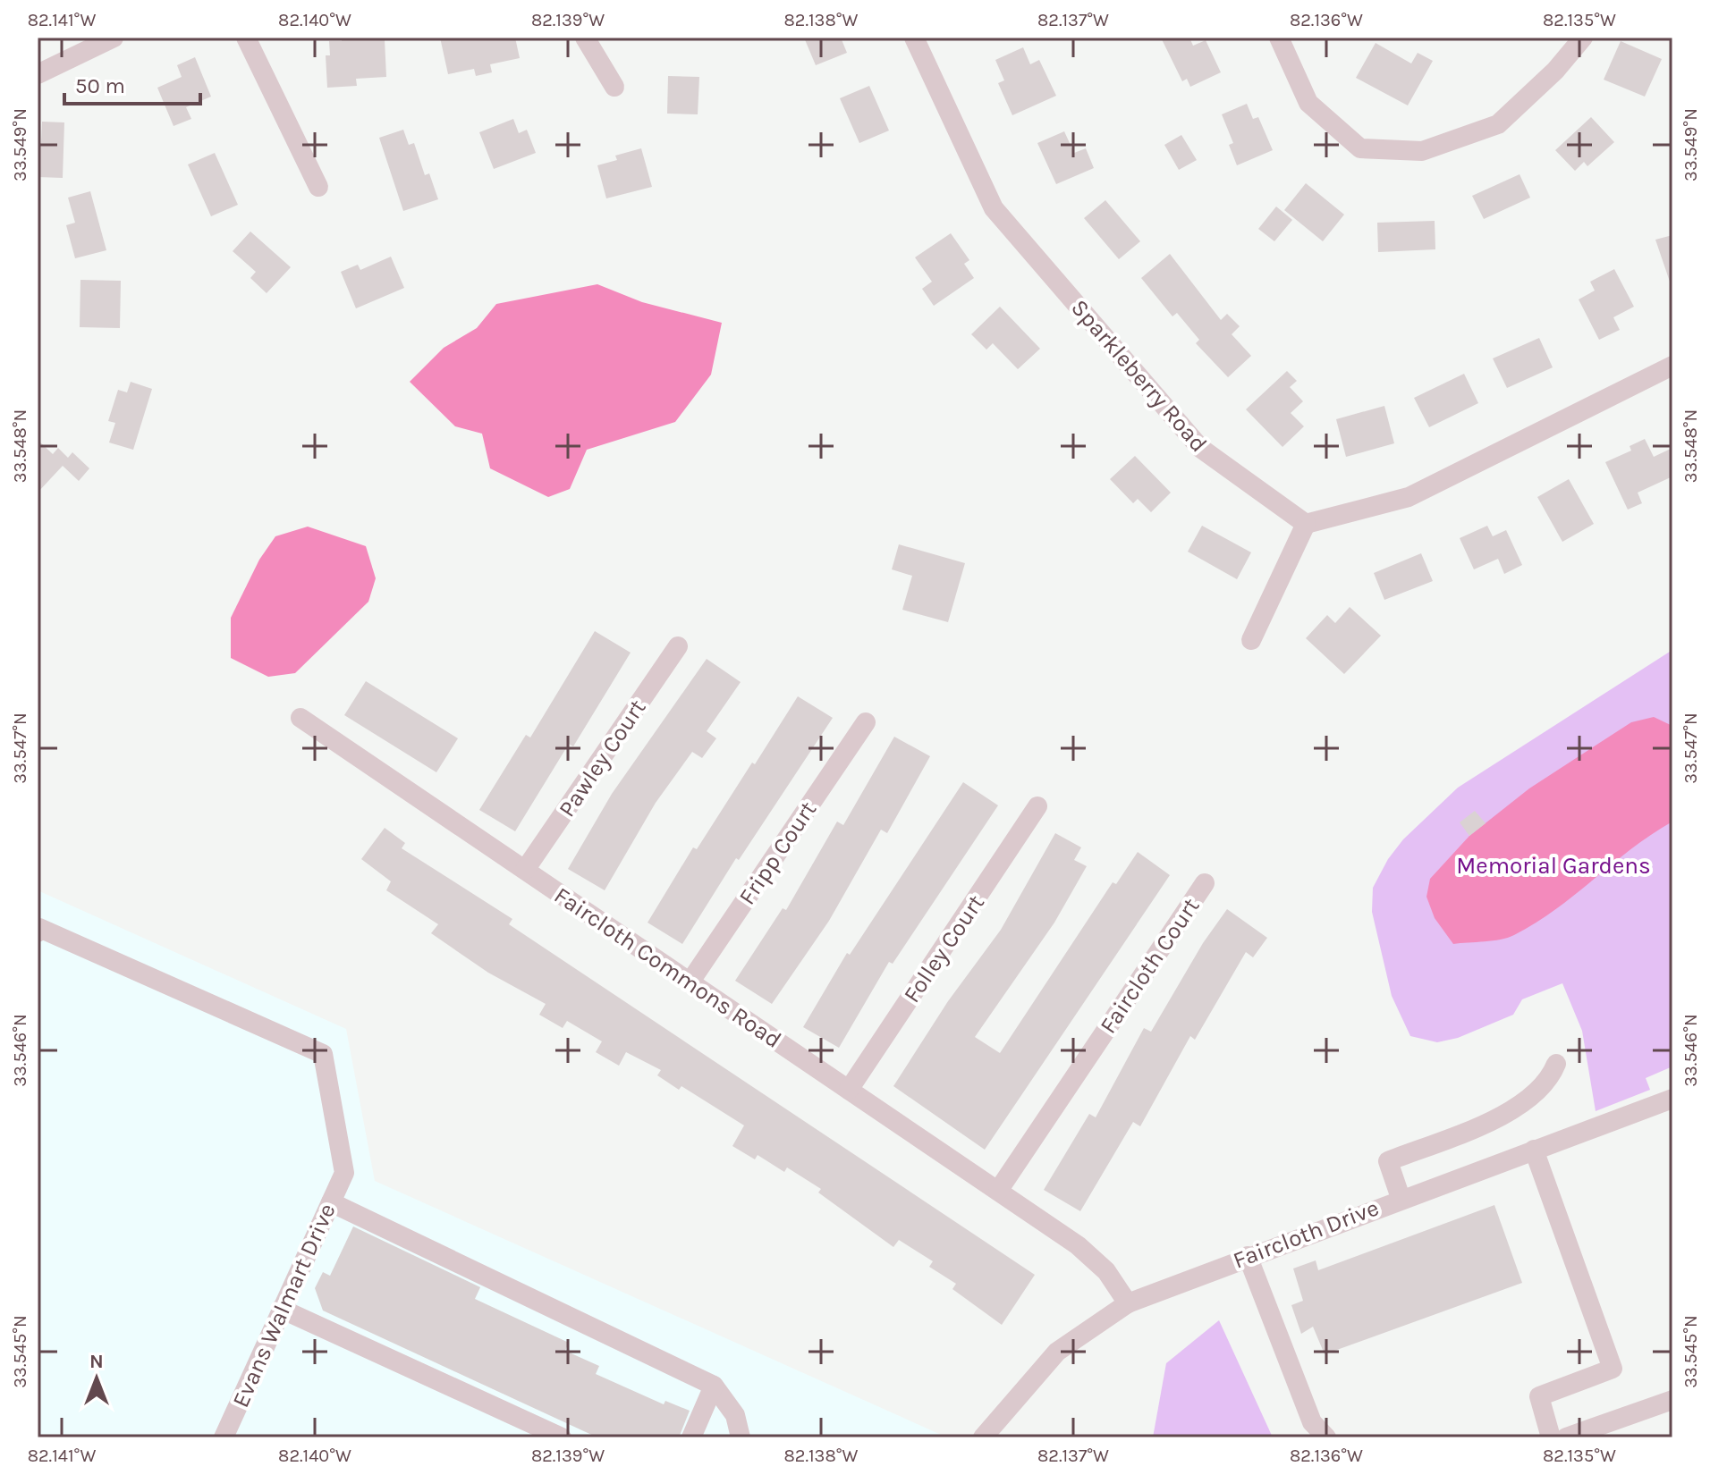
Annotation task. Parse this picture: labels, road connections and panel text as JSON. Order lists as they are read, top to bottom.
{
  "streets": {
    "street": [
      "Sparkleberry Road",
      "Pawley Court",
      "Fripp Court",
      "Folley Court",
      "Faircloth Court",
      "Faircloth Commons Road",
      "Faircloth Drive",
      "Evans Walmart Drive"
    ]
  },
  "crossings": [
    ["Pawley Court", "Faircloth Commons Road"],
    ["Fripp Court", "Faircloth Commons Road"],
    ["Folley Court", "Faircloth Commons Road"],
    ["Faircloth Court", "Faircloth Commons Road"],
    ["Faircloth Commons Road", "Faircloth Drive"]
  ],
  "parks": ["Memorial Gardens"],
  "scale_bar": "50 m",
  "north": "top",
  "coordinates": [
    "82.141°W",
    "82.140°W",
    "82.139°W",
    "82.138°W",
    "82.137°W",
    "82.136°W",
    "82.135°W",
    "33.549°N",
    "33.548°N",
    "33.547°N",
    "33.546°N",
    "33.545°N"
  ]
}
